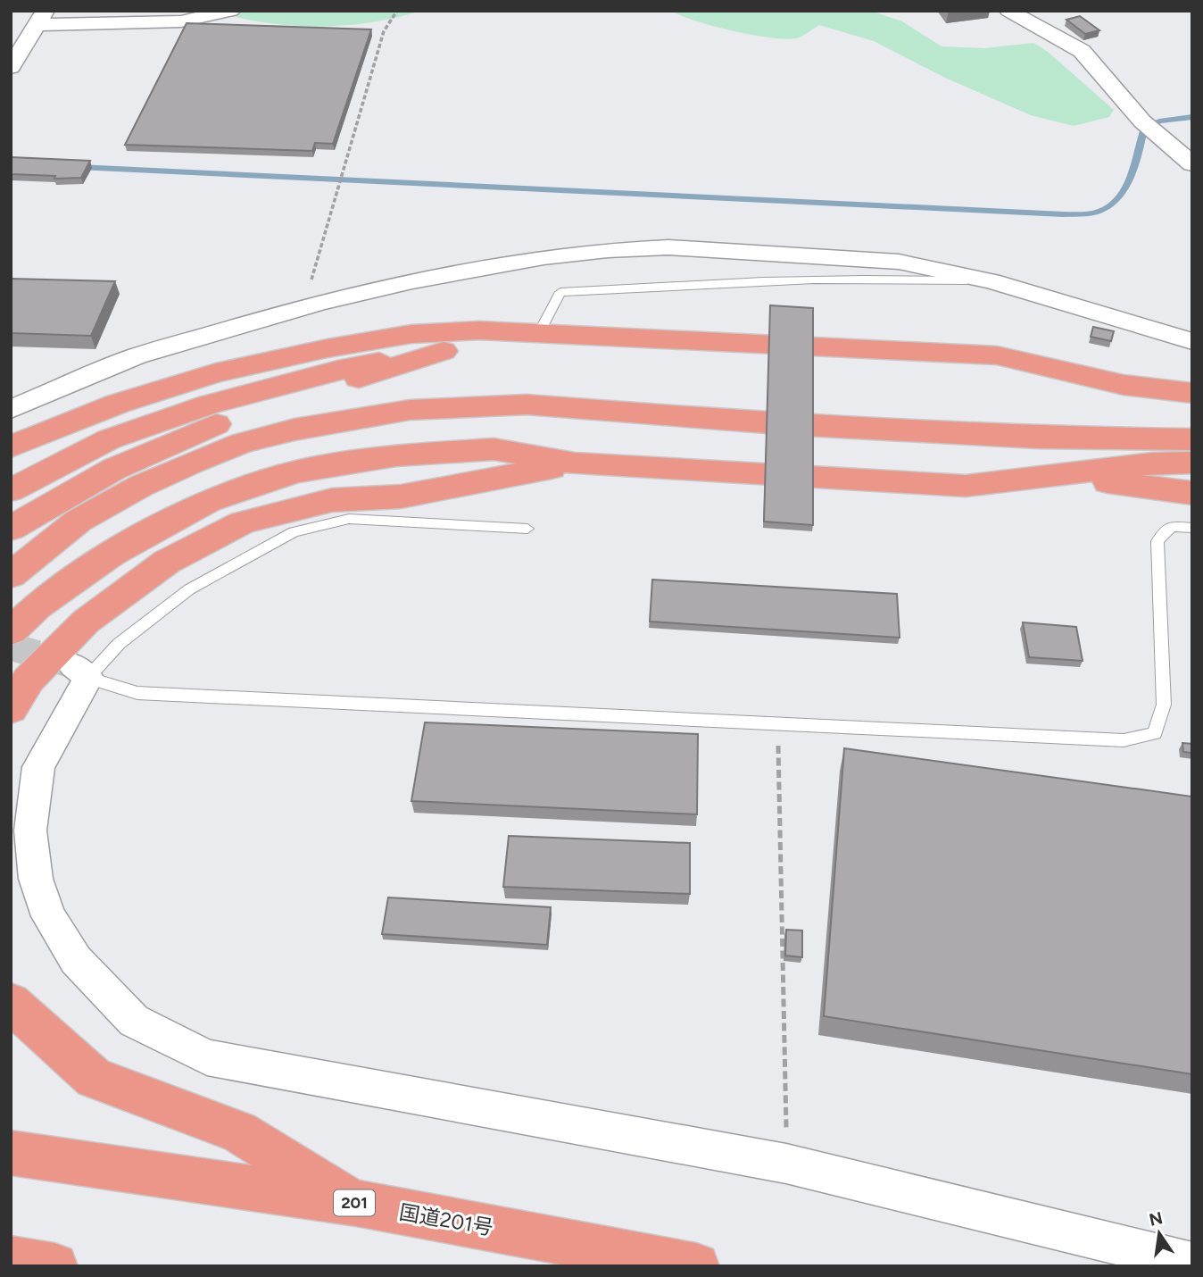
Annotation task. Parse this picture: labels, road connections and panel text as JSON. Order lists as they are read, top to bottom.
{
  "streets": {
    "highway": ["201", "国道201号"]
  },
  "north": "top"
}
